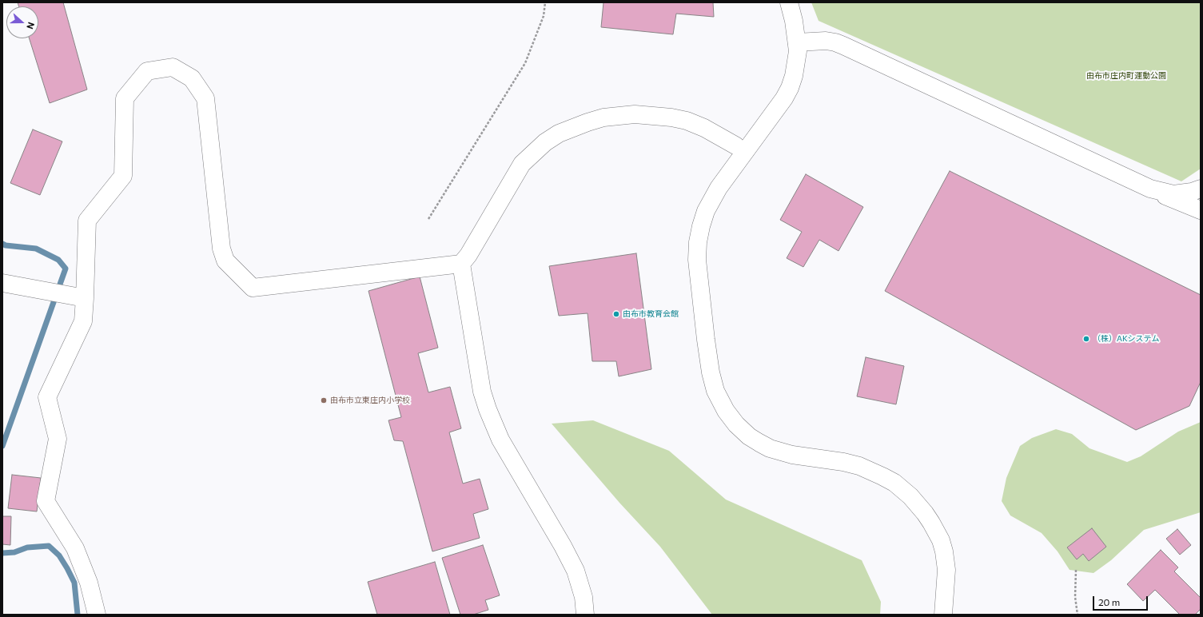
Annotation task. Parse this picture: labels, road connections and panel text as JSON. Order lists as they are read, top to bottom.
{
  "parks": ["由布市庄内町運動公園"],
  "places": ["由布市教育会館", "（株）AKシステム", "由布市立東庄内小学校"],
  "scale_bar": "20 m",
  "north": "right"
}
